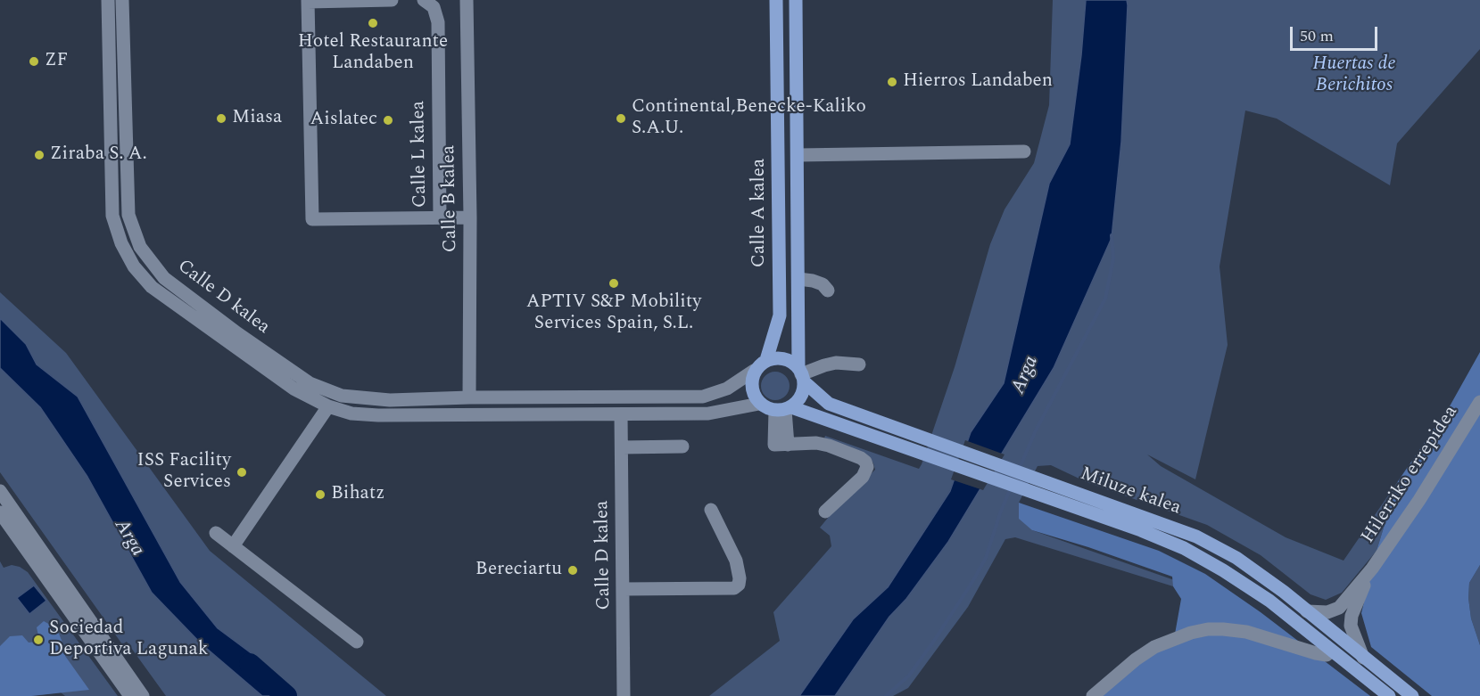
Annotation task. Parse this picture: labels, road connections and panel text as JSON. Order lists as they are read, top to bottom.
{
  "streets": {
    "main road": ["Calle A kalea", "Miluze kalea"],
    "street": [
      "Calle L kalea",
      "Calle B kalea",
      "Calle D kalea",
      "Hilerriko errepidea"
    ]
  },
  "crossings": [
    ["Calle L kalea", "Calle B kalea"],
    ["Calle B kalea", "Calle D kalea"],
    ["Calle A kalea", "Miluze kalea"],
    ["Hilerriko errepidea", "Miluze kalea"]
  ],
  "water": ["Arga"],
  "parks": ["Huertas de Berichitos"],
  "places": [
    "Hotel Restaurante Landaben",
    "ZF",
    "Hierros Landaben",
    "Miasa",
    "Continental,Benecke-Kaliko S.A.U.",
    "Aislatec",
    "Ziraba S. A.",
    "APTIV S&P Mobility Services Spain, S.L.",
    "ISS Facility Services",
    "Bihatz",
    "Bereciartu",
    "Sociedad Deportiva Lagunak"
  ],
  "scale_bar": "50 m"
}
